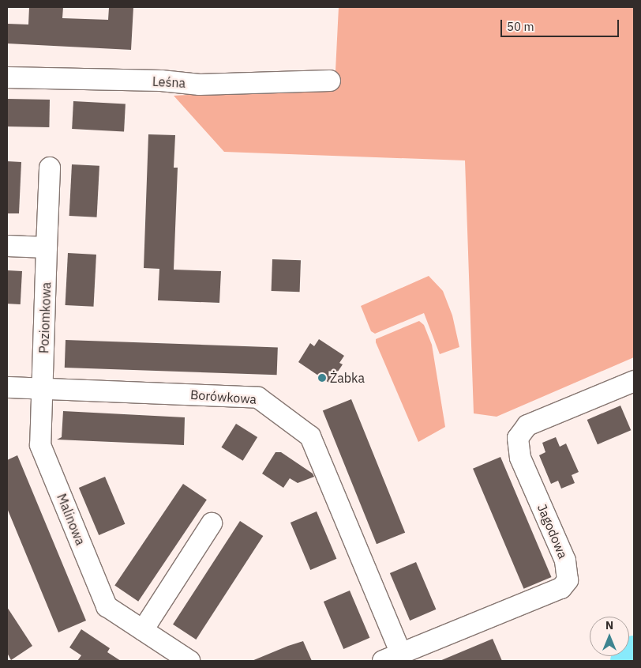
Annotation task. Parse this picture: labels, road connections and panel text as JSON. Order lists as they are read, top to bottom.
{
  "streets": {
    "street": [
      "Leśna",
      "Poziomkowa",
      "Borówkowa",
      "Malinowa",
      "Jagodowa"
    ]
  },
  "crossings": [
    ["Poziomkowa", "Borówkowa"],
    ["Poziomkowa", "Malinowa"],
    ["Borówkowa", "Malinowa"],
    ["Borówkowa", "Jagodowa"]
  ],
  "places": ["Żabka"],
  "scale_bar": "50 m",
  "north": "top"
}
